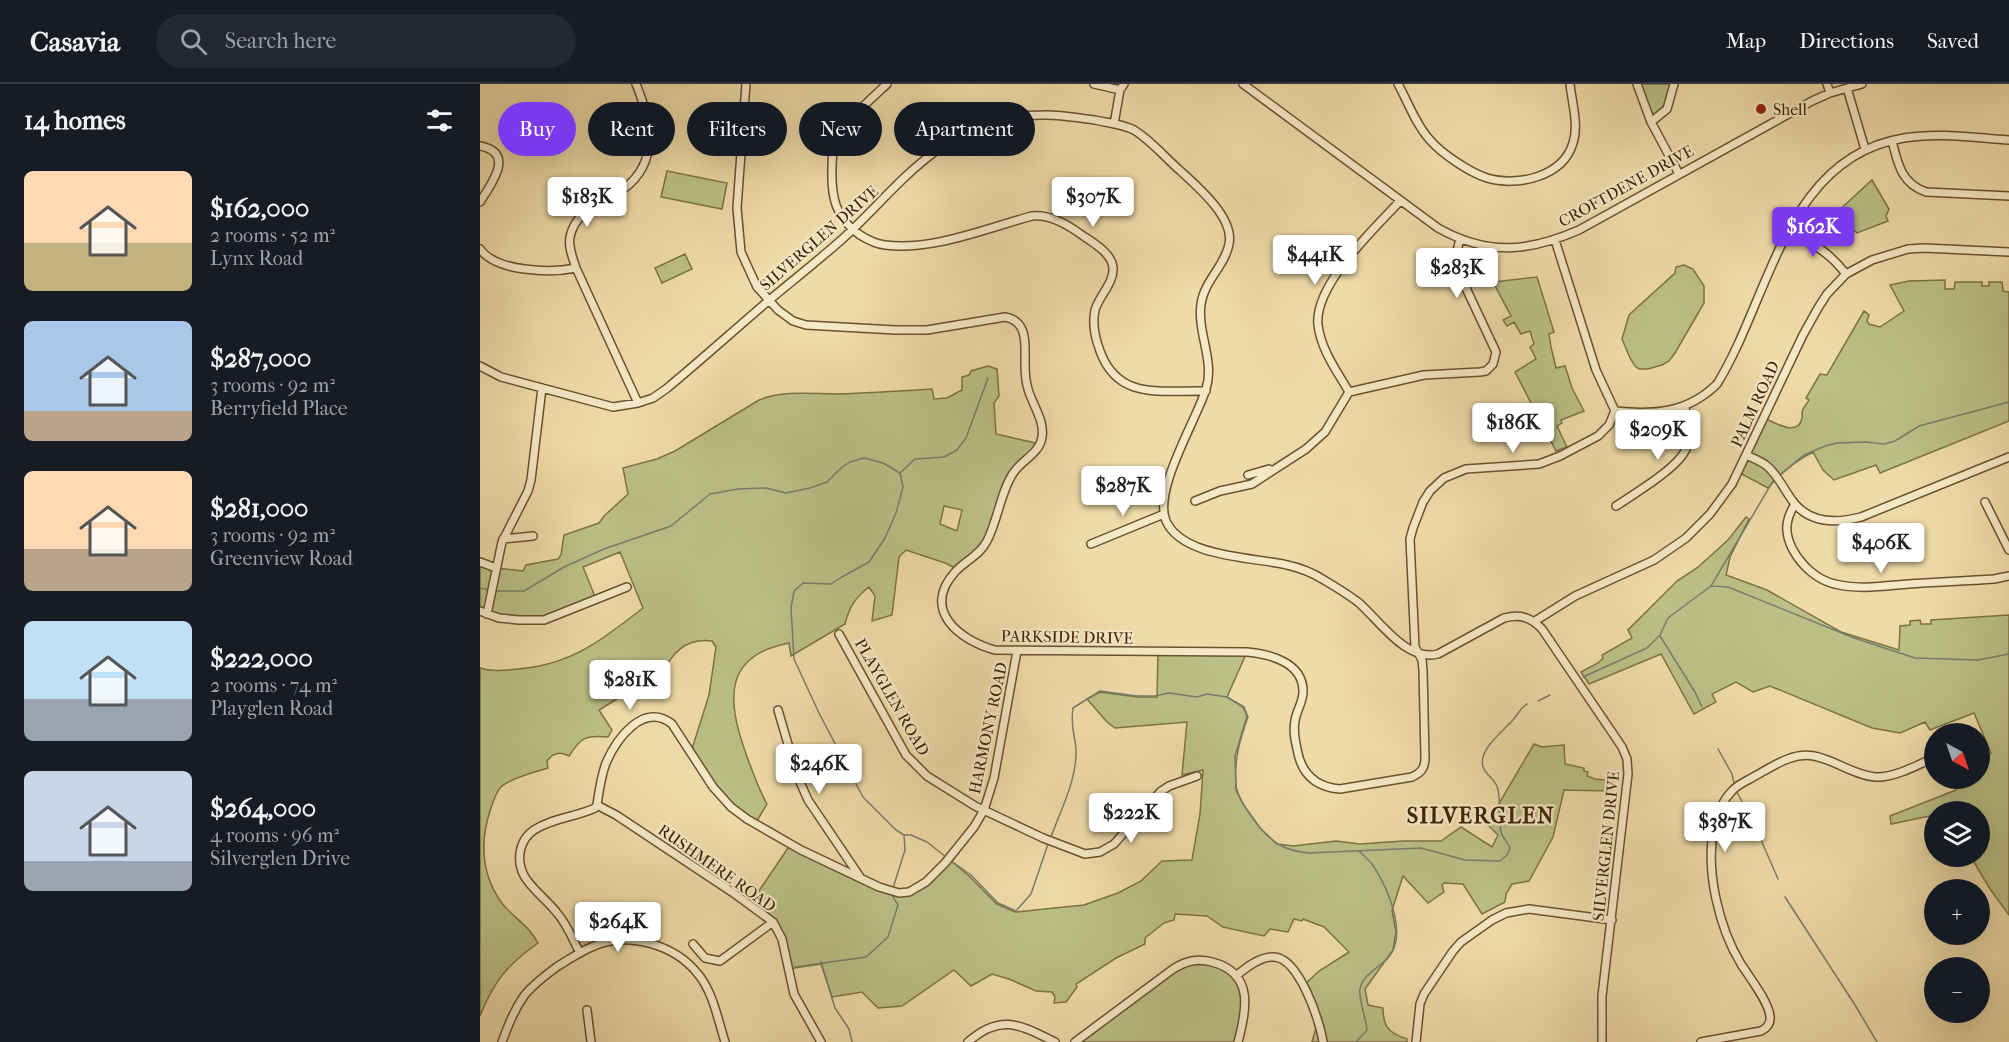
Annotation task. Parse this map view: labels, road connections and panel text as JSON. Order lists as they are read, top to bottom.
{
  "streets": {
    "street": [
      "CROFTDENE DRIVE",
      "SILVERGLEN DRIVE",
      "PALM ROAD",
      "PARKSIDE DRIVE",
      "PLAYGLEN ROAD",
      "HARMONY ROAD",
      "RUSHMERE ROAD"
    ]
  },
  "crossings": [
    ["SILVERGLEN DRIVE", "PALM ROAD"],
    ["SILVERGLEN DRIVE", "PARKSIDE DRIVE"],
    ["PARKSIDE DRIVE", "HARMONY ROAD"],
    ["PLAYGLEN ROAD", "HARMONY ROAD"]
  ],
  "districts": ["SILVERGLEN"],
  "places": ["Shell"],
  "north": "bottom right",
  "page": {
    "header": "Casavia",
    "search": "Search here",
    "nav": ["Map", "Directions", "Saved"],
    "heading": "14 homes",
    "chip": [
      "Buy",
      "Rent",
      "Filters",
      "New",
      "Apartment"
    ],
    "list": [
      {
        "name": "$162,000",
        "note": "2 rooms · 52 m² · Lynx Road"
      },
      {
        "name": "$287,000",
        "note": "3 rooms · 92 m² · Berryfield Place"
      },
      {
        "name": "$281,000",
        "note": "3 rooms · 92 m² · Greenview Road"
      },
      {
        "name": "$222,000",
        "note": "2 rooms · 74 m² · Playglen Road"
      },
      {
        "name": "$264,000",
        "note": "4 rooms · 96 m² · Silverglen Drive"
      }
    ],
    "price": [
      "$183K",
      "$307K",
      "$162K",
      "$441K",
      "$283K",
      "$186K",
      "$209K",
      "$287K",
      "$406K",
      "$281K",
      "$246K",
      "$222K",
      "$387K",
      "$264K"
    ],
    "map_buttons": ["+", "−"]
  }
}
